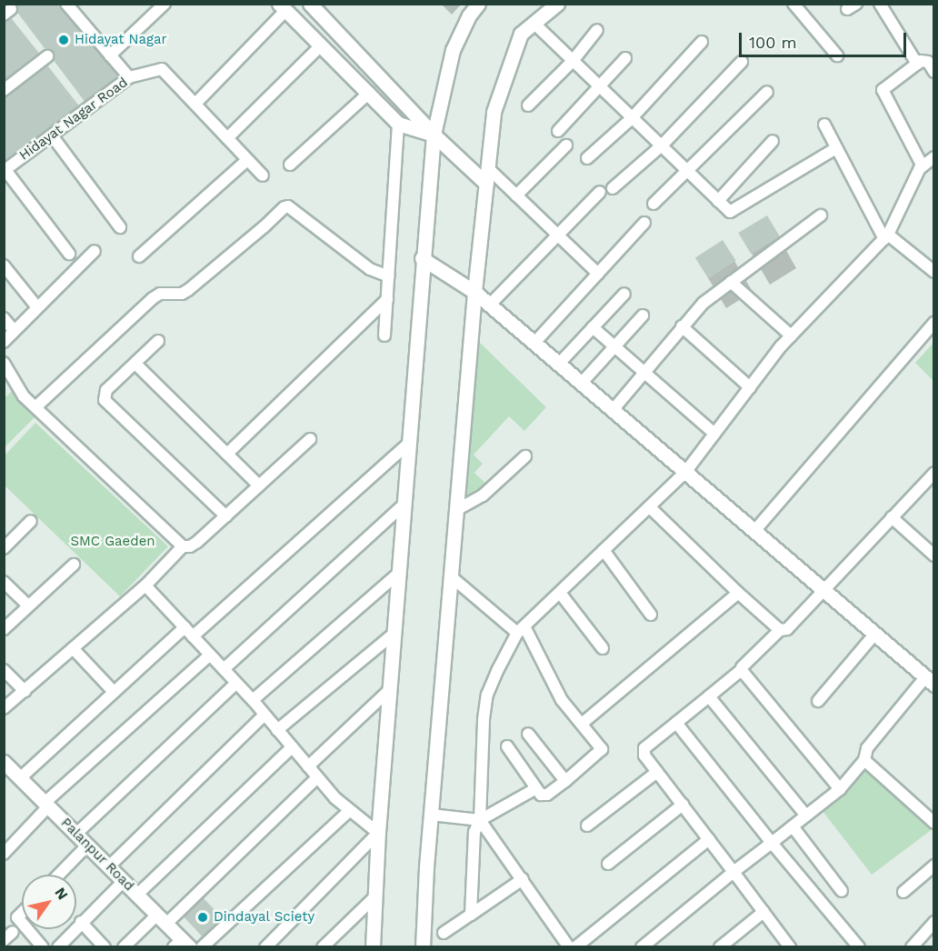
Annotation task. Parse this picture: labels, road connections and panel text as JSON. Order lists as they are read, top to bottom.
{
  "streets": {
    "street": ["Hidayat Nagar Road", "Palanpur Road"]
  },
  "parks": ["SMC Gaeden"],
  "places": ["Hidayat Nagar", "Dindayal Sciety"],
  "scale_bar": "100 m",
  "north": "top right"
}
